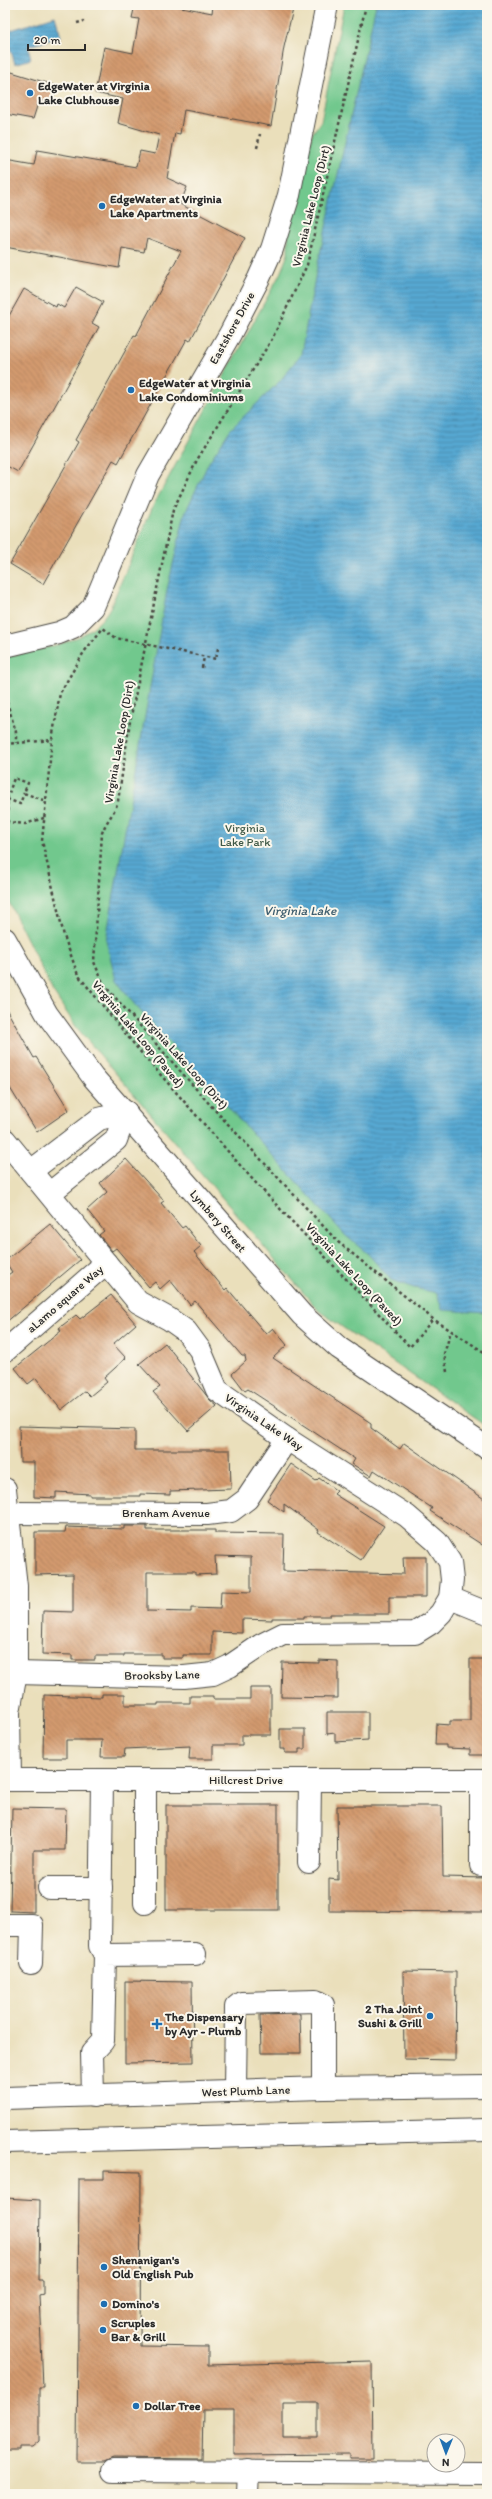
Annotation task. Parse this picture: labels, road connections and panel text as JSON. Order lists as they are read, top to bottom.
{
  "streets": {
    "street": [
      "Eastshore Drive",
      "Lymbery Street",
      "aLamo square Way",
      "Virginia Lake Way",
      "Brenham Avenue",
      "Brooksby Lane",
      "Hillcrest Drive",
      "West Plumb Lane"
    ],
    "path": ["Virginia Lake Loop (Dirt)", "Virginia Lake Loop (Paved)"]
  },
  "crossings": [
    ["Virginia Lake Loop (Dirt)", "Virginia Lake Loop (Paved)"],
    ["aLamo square Way", "Virginia Lake Way"],
    ["Virginia Lake Way", "Brenham Avenue"],
    ["Virginia Lake Way", "Brooksby Lane"]
  ],
  "water": ["Virginia Lake"],
  "parks": ["Virginia Lake Park"],
  "places": {
    "other": [
      "EdgeWater at Virginia Lake Clubhouse",
      "EdgeWater at Virginia Lake Apartments",
      "EdgeWater at Virginia Lake Condominiums",
      "2 Tha Joint Sushi & Grill",
      "Shenanigan's Old English Pub",
      "Domino's",
      "Scruples Bar & Grill",
      "Dollar Tree"
    ],
    "health": ["The Dispensary by Ayr - Plumb"]
  },
  "scale_bar": "20 m",
  "north": "bottom"
}
